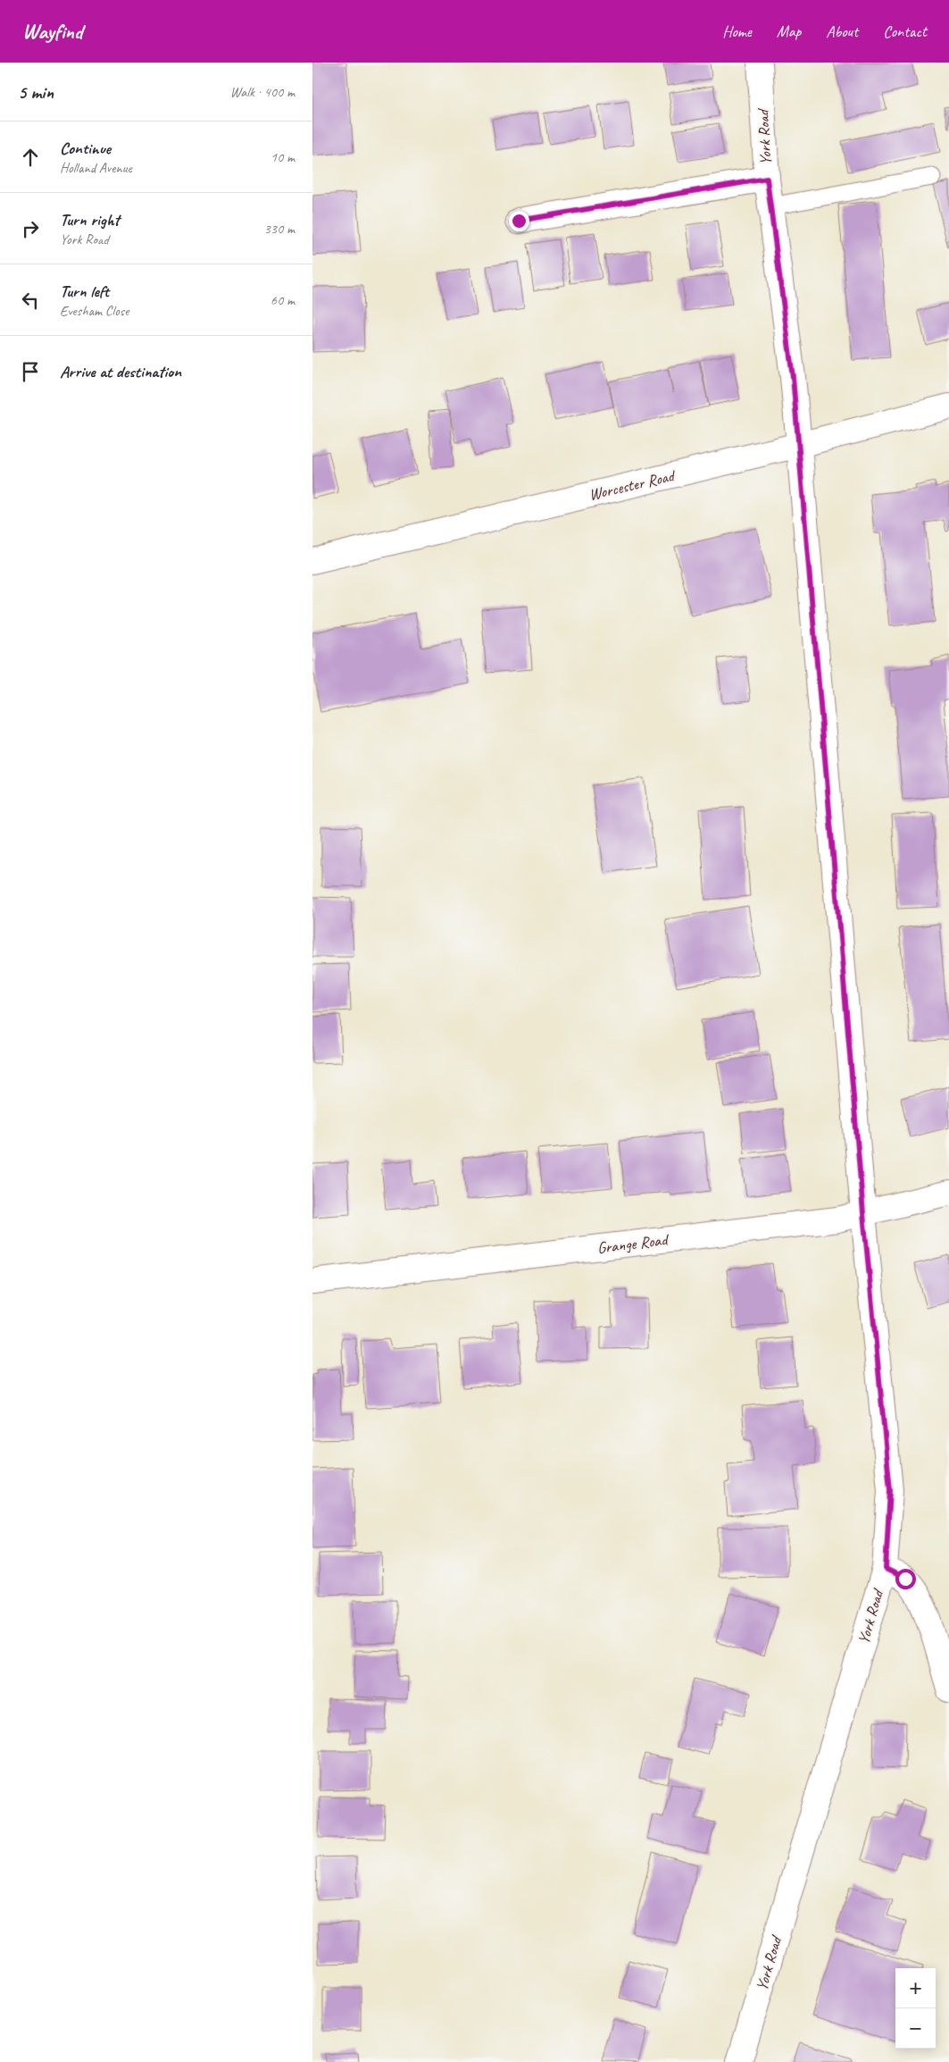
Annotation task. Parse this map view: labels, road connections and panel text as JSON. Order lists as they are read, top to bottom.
{
  "streets": {
    "street": ["York Road", "Worcester Road", "Grange Road"]
  },
  "crossings": [
    ["York Road", "Worcester Road"],
    ["York Road", "Grange Road"]
  ],
  "page": {
    "header": "Wayfind",
    "nav": [
      "Home",
      "Map",
      "About",
      "Contact"
    ],
    "heading": ["5 min", "Walk · 400 m"],
    "list": [
      ["Continue", "Holland Avenue", "10 m"],
      ["Turn right", "York Road", "330 m"],
      ["Turn left", "Evesham Close", "60 m"],
      "Arrive at destination"
    ],
    "map_buttons": ["+", "−"]
  }
}
